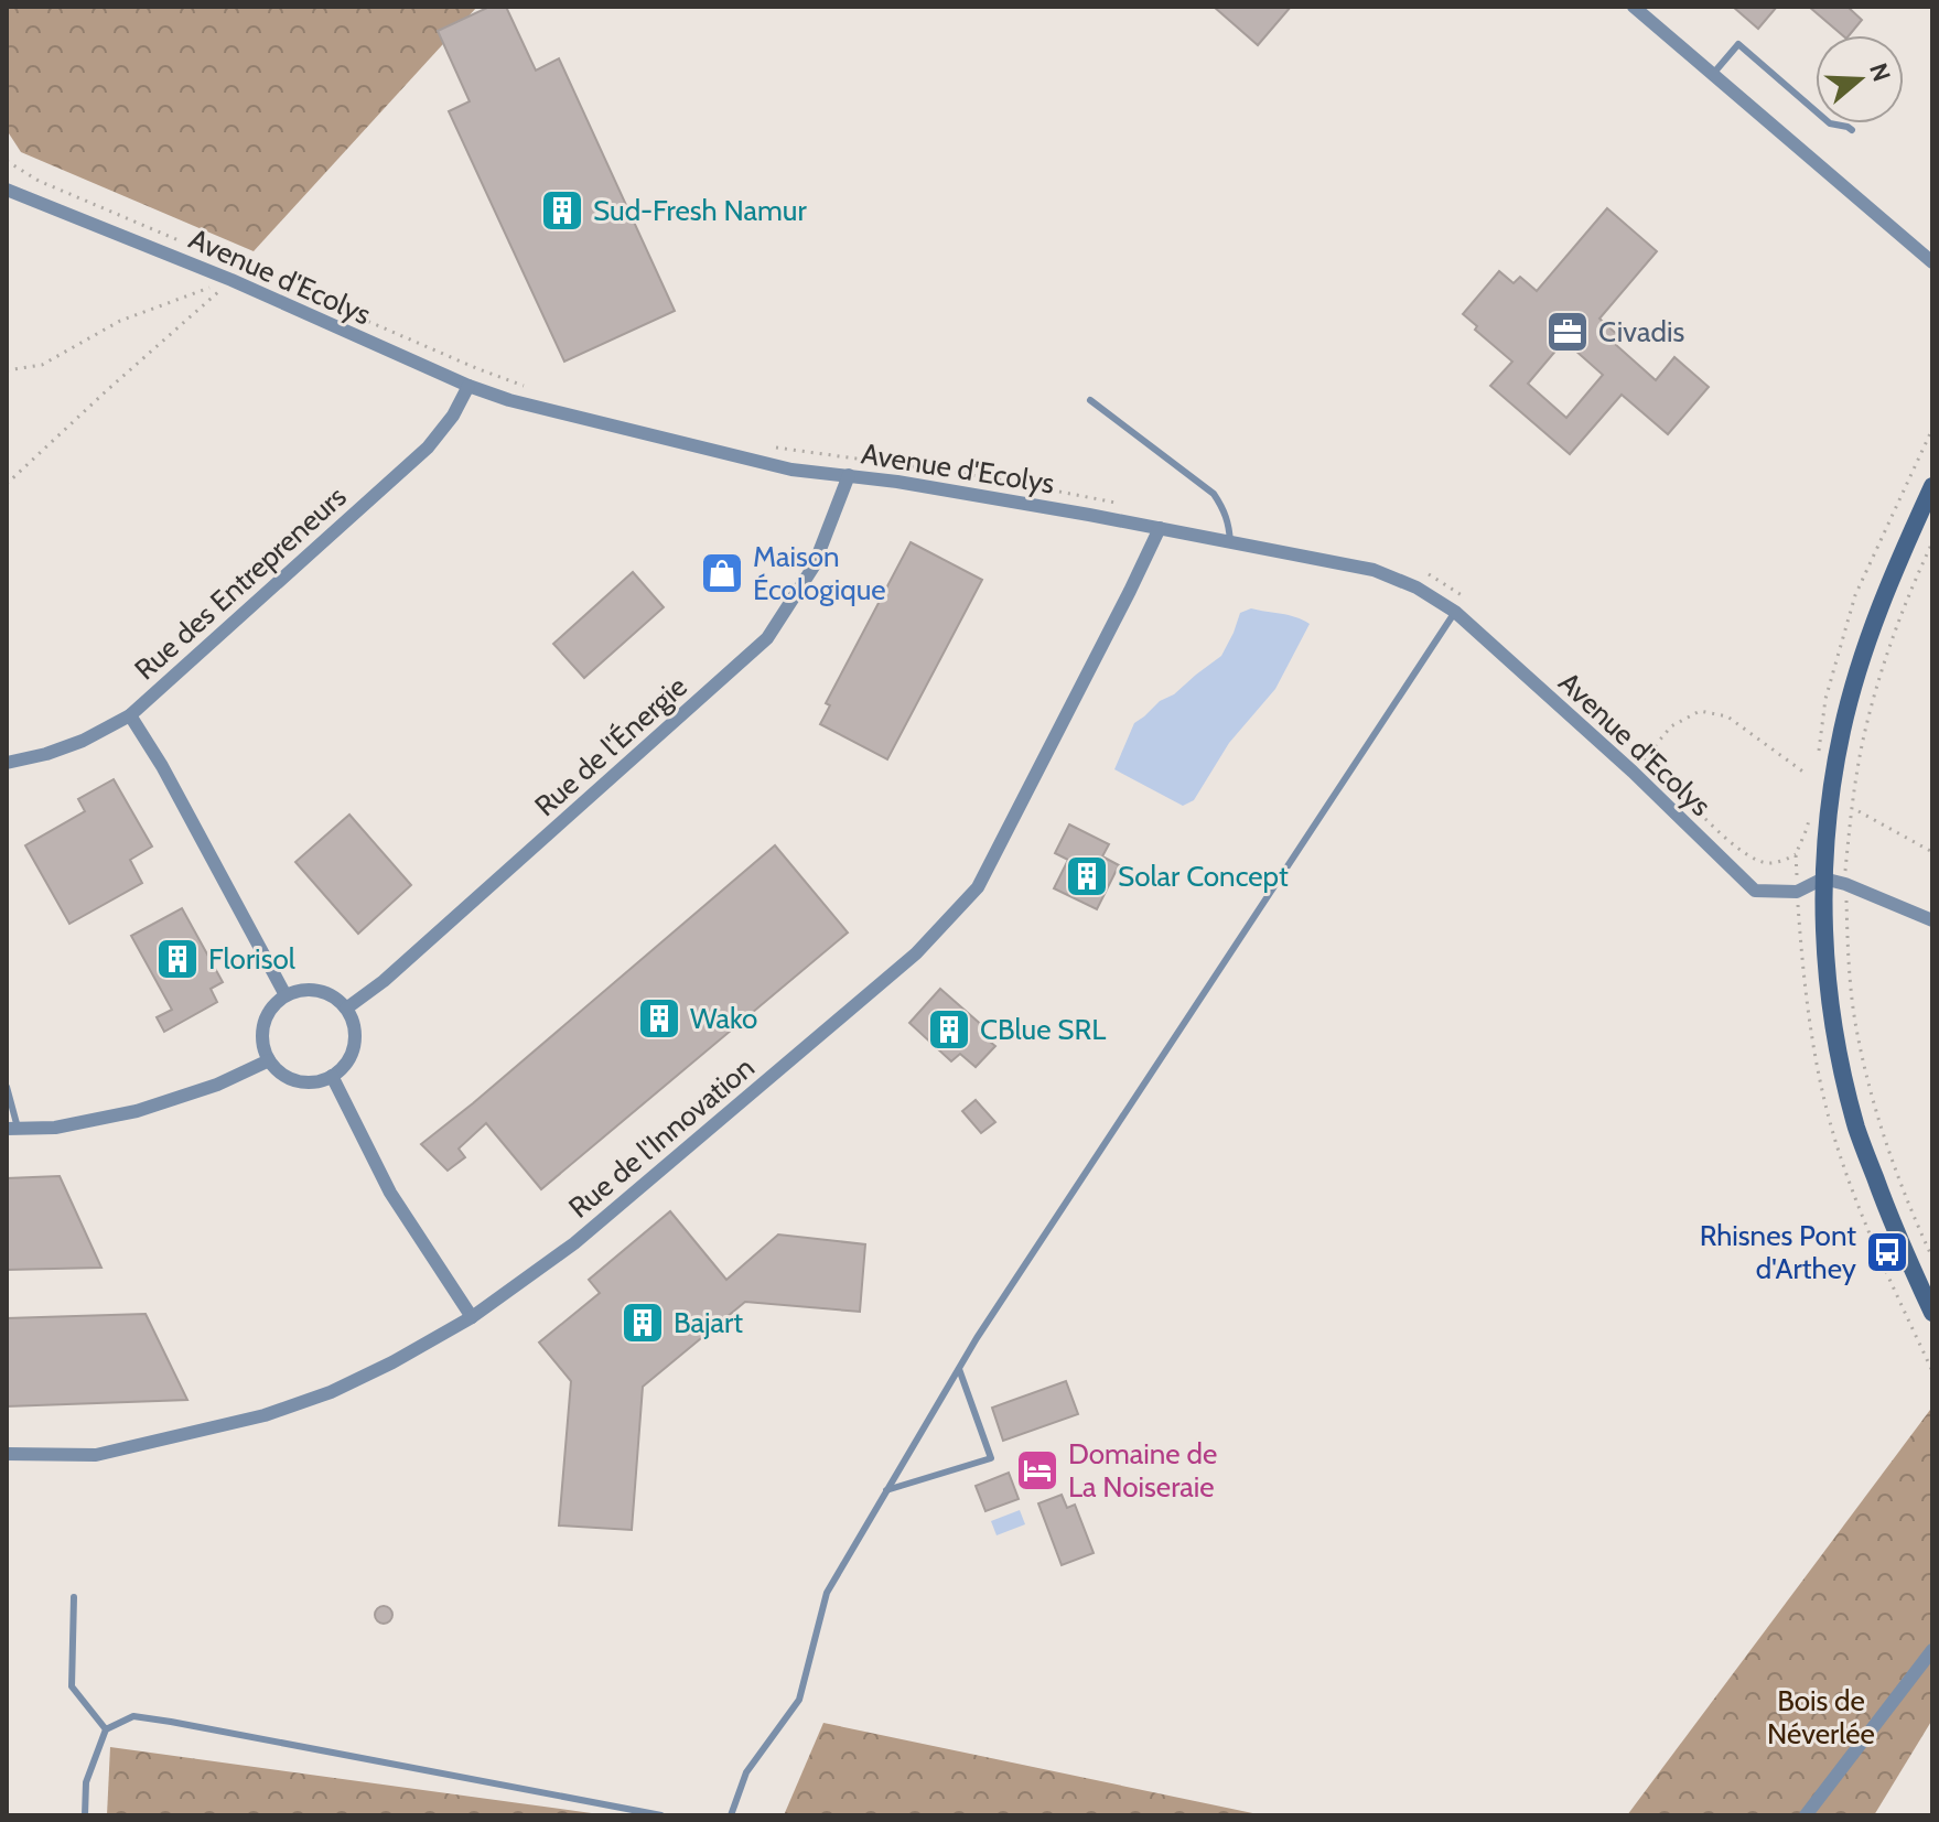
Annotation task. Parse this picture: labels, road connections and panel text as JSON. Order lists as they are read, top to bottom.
{
  "streets": {
    "street": [
      "Avenue d'Ecolys",
      "Rue des Entrepreneurs",
      "Rue de l'Énergie",
      "Rue de l'Innovation"
    ]
  },
  "crossings": [
    ["Avenue d'Ecolys", "Rue des Entrepreneurs"],
    ["Avenue d'Ecolys", "Rue de l'Énergie"],
    ["Avenue d'Ecolys", "Rue de l'Innovation"]
  ],
  "parks": ["Bois de Néverlée"],
  "places": {
    "building": [
      "Sud-Fresh Namur",
      "Solar Concept",
      "Florisol",
      "Wako",
      "CBlue SRL",
      "Bajart"
    ],
    "office": ["Civadis"],
    "shop": ["Maison Écologique"],
    "bus stop": ["Rhisnes Pont d'Arthey"],
    "hotel": ["Domaine de La Noiseraie"]
  },
  "north": "right"
}
